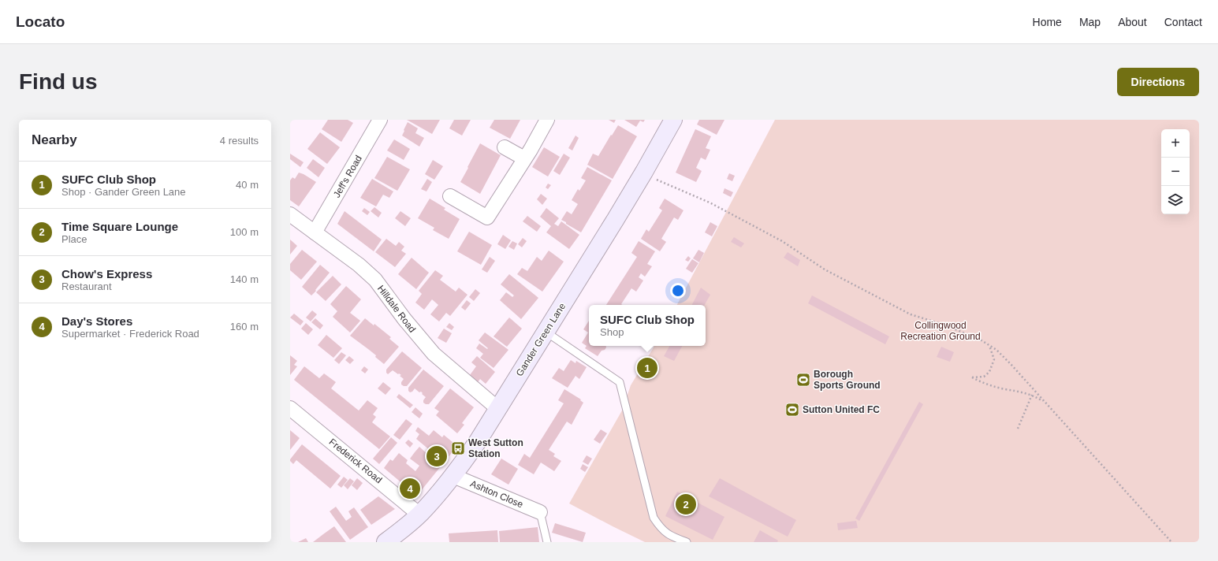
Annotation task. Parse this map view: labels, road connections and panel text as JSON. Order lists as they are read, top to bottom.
{
  "streets": {
    "street": [
      "Jeff's Road",
      "Hilldale Road",
      "Gander Green Lane",
      "Frederick Road",
      "Ashton Close"
    ]
  },
  "crossings": [
    ["Jeff's Road", "Hilldale Road"],
    ["Hilldale Road", "Gander Green Lane"],
    ["Gander Green Lane", "Frederick Road"],
    ["Gander Green Lane", "Ashton Close"]
  ],
  "parks": ["Collingwood Recreation Ground"],
  "places": {
    "sports": ["Borough Sports Ground", "Sutton United FC"],
    "bus stop": ["West Sutton Station"]
  },
  "page": {
    "header": "Locato",
    "nav": [
      "Home",
      "Map",
      "About",
      "Contact"
    ],
    "buttons": "Directions",
    "title": "Find us",
    "heading": ["Nearby", "4 results"],
    "map_buttons": ["+", "−"],
    "list": [
      {
        "mark": "1",
        "name": "SUFC Club Shop",
        "note": "Shop · Gander Green Lane",
        "value": "40 m"
      },
      {
        "mark": "2",
        "name": "Time Square Lounge",
        "note": "Place",
        "value": "100 m"
      },
      {
        "mark": "3",
        "name": "Chow's Express",
        "note": "Restaurant",
        "value": "140 m"
      },
      {
        "mark": "4",
        "name": "Day's Stores",
        "note": "Supermarket · Frederick Road",
        "value": "160 m"
      }
    ],
    "popup": ["SUFC Club Shop", "Shop"],
    "pins": [
      "1",
      "3",
      "4",
      "2"
    ]
  }
}
